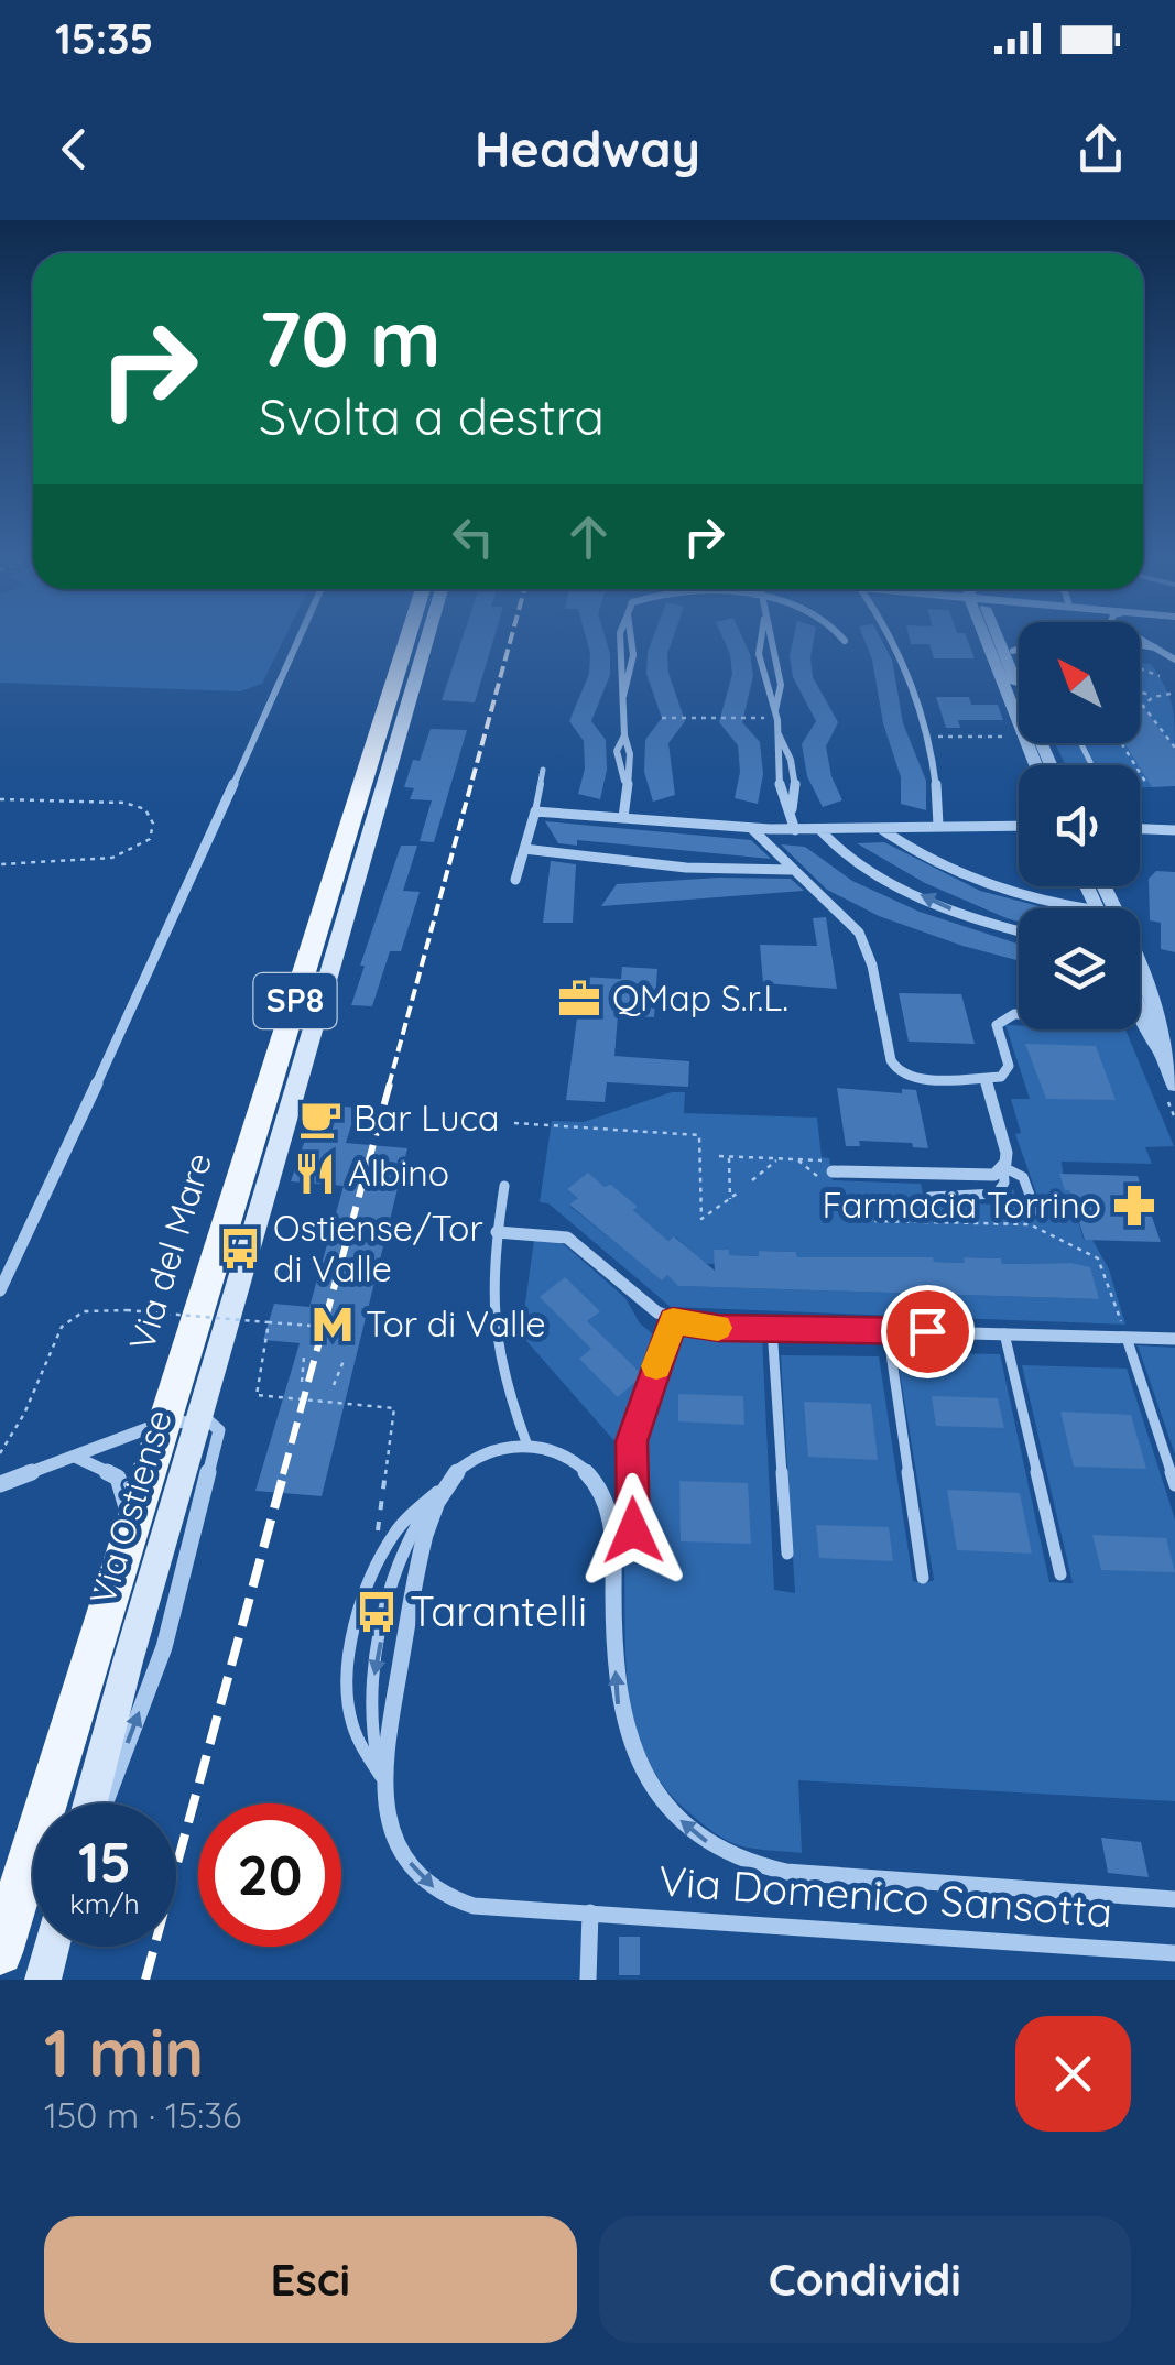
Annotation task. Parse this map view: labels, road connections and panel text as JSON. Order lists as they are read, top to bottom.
{
  "streets": {
    "main road": ["SP8", "Via del Mare", "Via Ostiense"],
    "street": ["Via Domenico Sansotta"]
  },
  "places": {
    "office": ["QMap S.r.L."],
    "cafe": ["Bar Luca"],
    "restaurant": ["Albino"],
    "pharmacy": ["Farmacia Torrino"],
    "bus stop": ["Ostiense/Tor di Valle", "Tarantelli"],
    "metro station": ["Tor di Valle"]
  },
  "north": "top left",
  "page": {
    "status": "15:35",
    "header": "Headway",
    "turn": ["70 m", "Svolta a destra"],
    "speed": "15 km/h",
    "limit": "20",
    "heading": ["1 min", "150 m · 15:36"],
    "buttons": ["Esci", "Condividi"]
  }
}
